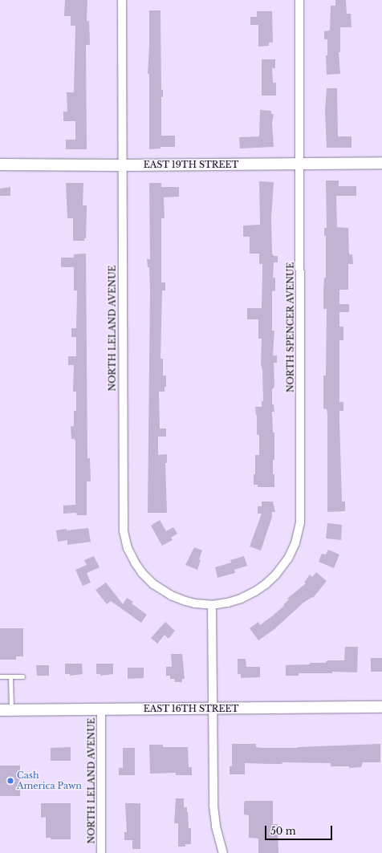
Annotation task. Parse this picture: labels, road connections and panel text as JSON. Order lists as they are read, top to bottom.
{
  "streets": {
    "main road": ["EAST 19TH STREET", "EAST 16TH STREET"],
    "street": ["NORTH SPENCER AVENUE", "NORTH LELAND AVENUE"]
  },
  "crossings": [
    ["EAST 19TH STREET", "NORTH SPENCER AVENUE"],
    ["EAST 19TH STREET", "NORTH LELAND AVENUE"],
    ["NORTH SPENCER AVENUE", "NORTH LELAND AVENUE"],
    ["NORTH LELAND AVENUE", "EAST 16TH STREET"]
  ],
  "places": ["Cash America Pawn"],
  "scale_bar": "50 m"
}
